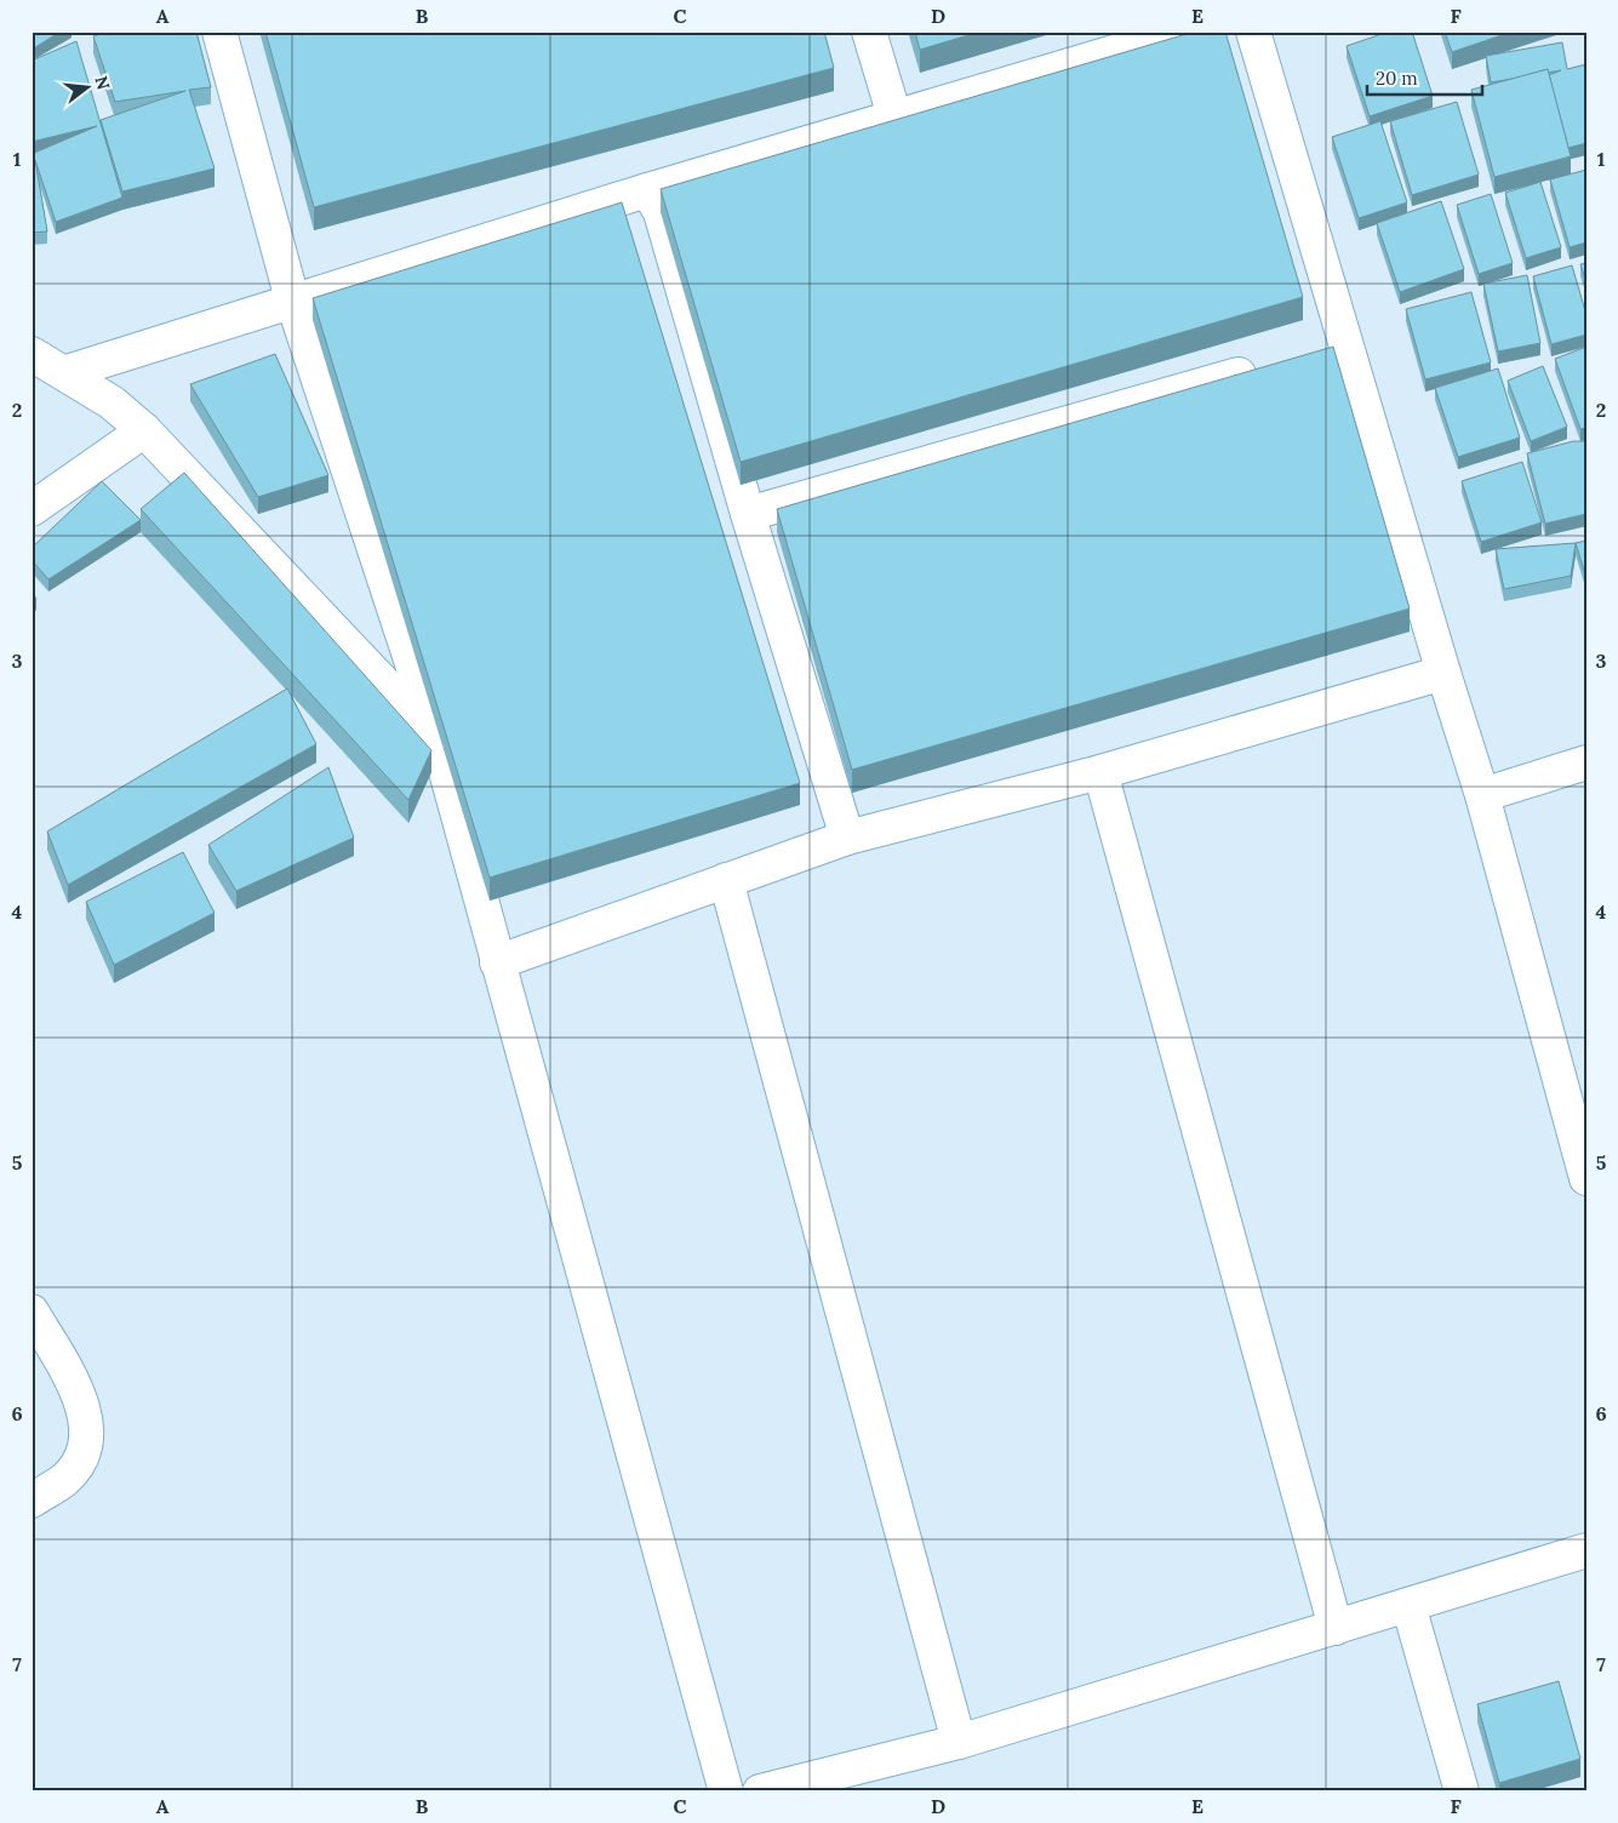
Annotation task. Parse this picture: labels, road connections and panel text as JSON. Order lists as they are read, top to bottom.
{
  "scale_bar": "20 m",
  "north": "right",
  "grid": {
    "columns": [
      "A",
      "B",
      "C",
      "D",
      "E",
      "F"
    ],
    "rows": [
      "1",
      "2",
      "3",
      "4",
      "5",
      "6",
      "7"
    ]
  }
}
